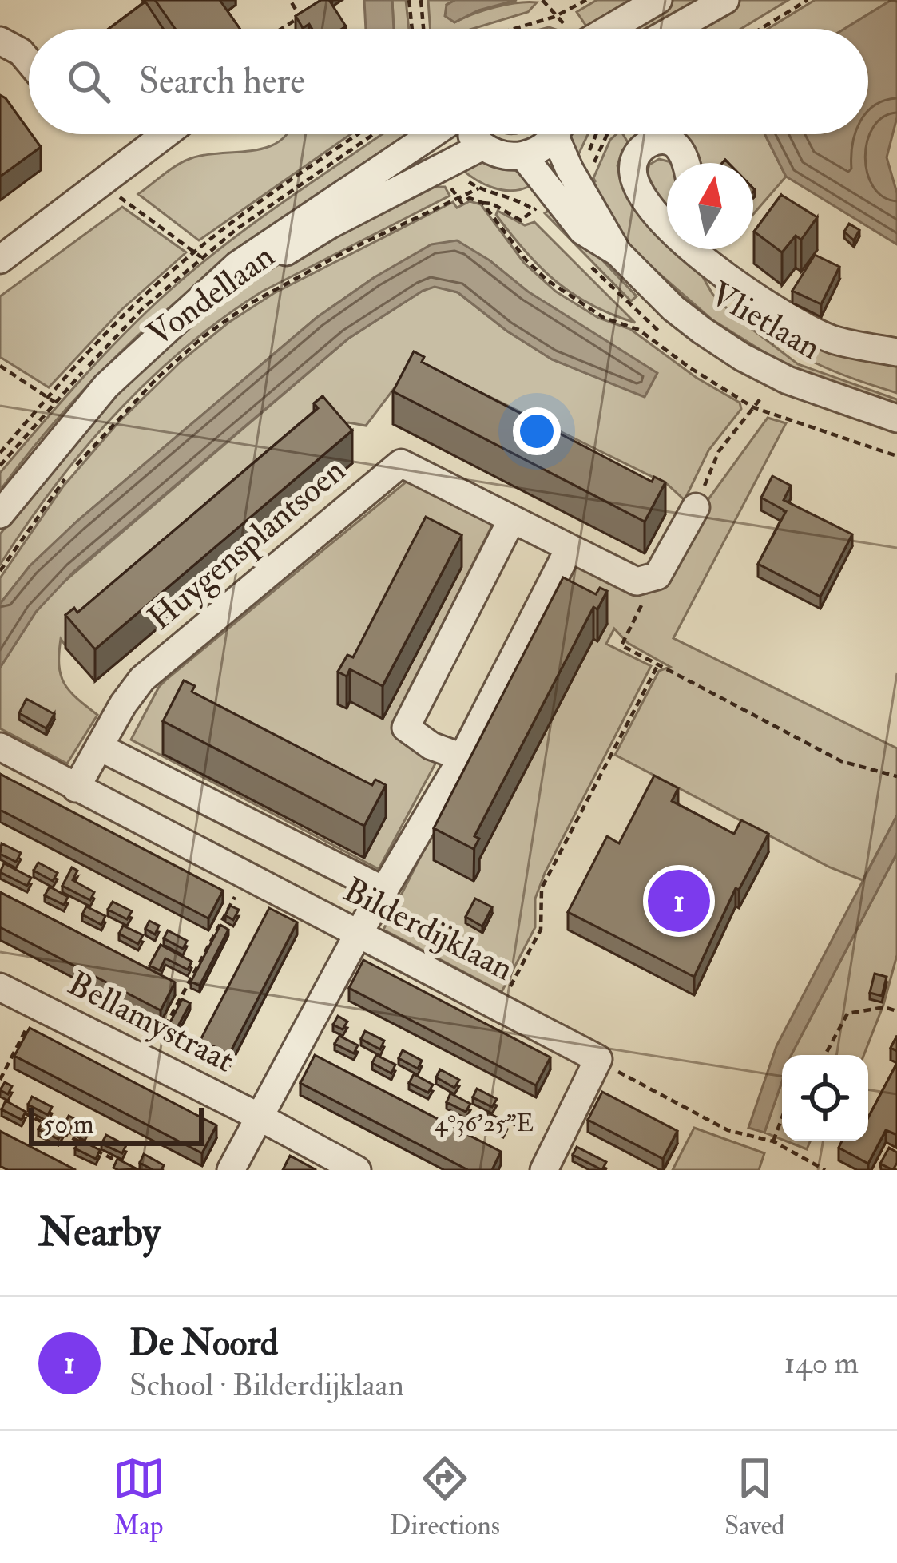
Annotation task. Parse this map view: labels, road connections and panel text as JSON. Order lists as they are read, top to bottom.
{
  "streets": {
    "street": [
      "Vondellaan",
      "Vlietlaan",
      "Huygensplantsoen",
      "Bilderdijklaan",
      "Bellamystraat"
    ]
  },
  "crossings": [
    ["Huygensplantsoen", "Bilderdijklaan"]
  ],
  "scale_bar": "50 m",
  "north": "top",
  "page": {
    "search": "Search here",
    "pins": "1",
    "scale": "50 m",
    "heading": "Nearby",
    "list": [
      {
        "mark": "1",
        "name": "De Noord",
        "note": "School · Bilderdijklaan",
        "value": "140 m"
      }
    ],
    "nav": ["Map", "Directions", "Saved"]
  },
  "coordinates": ["4°36'25\"E"]
}
